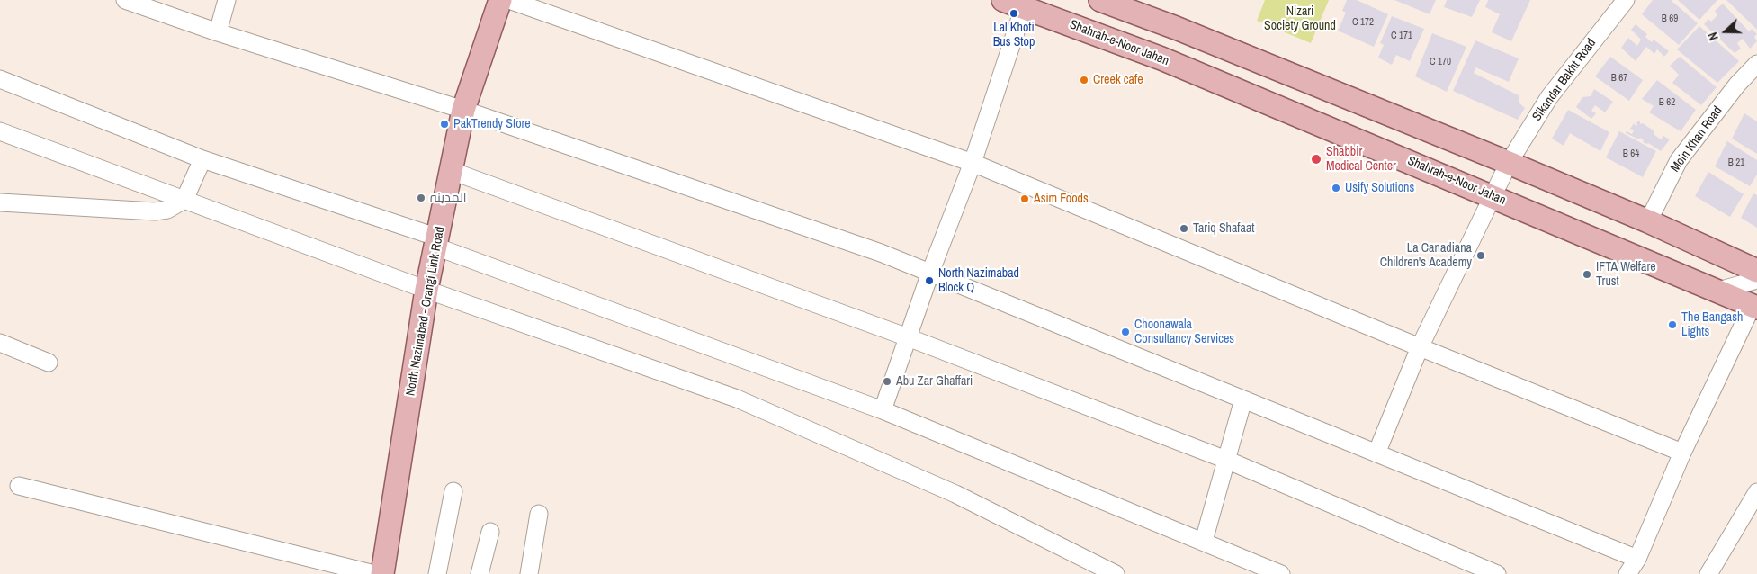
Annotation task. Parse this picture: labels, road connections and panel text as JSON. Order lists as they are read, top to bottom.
{
  "streets": {
    "main road": ["Shahrah-e-Noor Jahan", "North Nazimabad - Orangi Link Road"],
    "street": ["Sikandar Bakht Road", "Moin Khan Road"]
  },
  "crossings": [
    ["Shahrah-e-Noor Jahan", "Sikandar Bakht Road"]
  ],
  "parks": ["Nizari Society Ground"],
  "places": [
    "Lal Khoti Bus Stop",
    "Creek cafe",
    "PakTrendy Store",
    "Shabbir Medical Center",
    "Usify Solutions",
    "المدینہ",
    "Asim Foods",
    "Tariq Shafaat",
    "La Canadiana Children's Academy",
    "IFTA Welfare Trust",
    "North Nazimabad Block Q",
    "The Bangash Lights",
    "Choonawala Consultancy Services",
    "Abu Zar Ghaffari"
  ],
  "house_numbers": [
    "B 69",
    "C 172",
    "C 171",
    "C 170",
    "B 67",
    "B 62",
    "B 64",
    "B 21"
  ],
  "north": "left"
}
